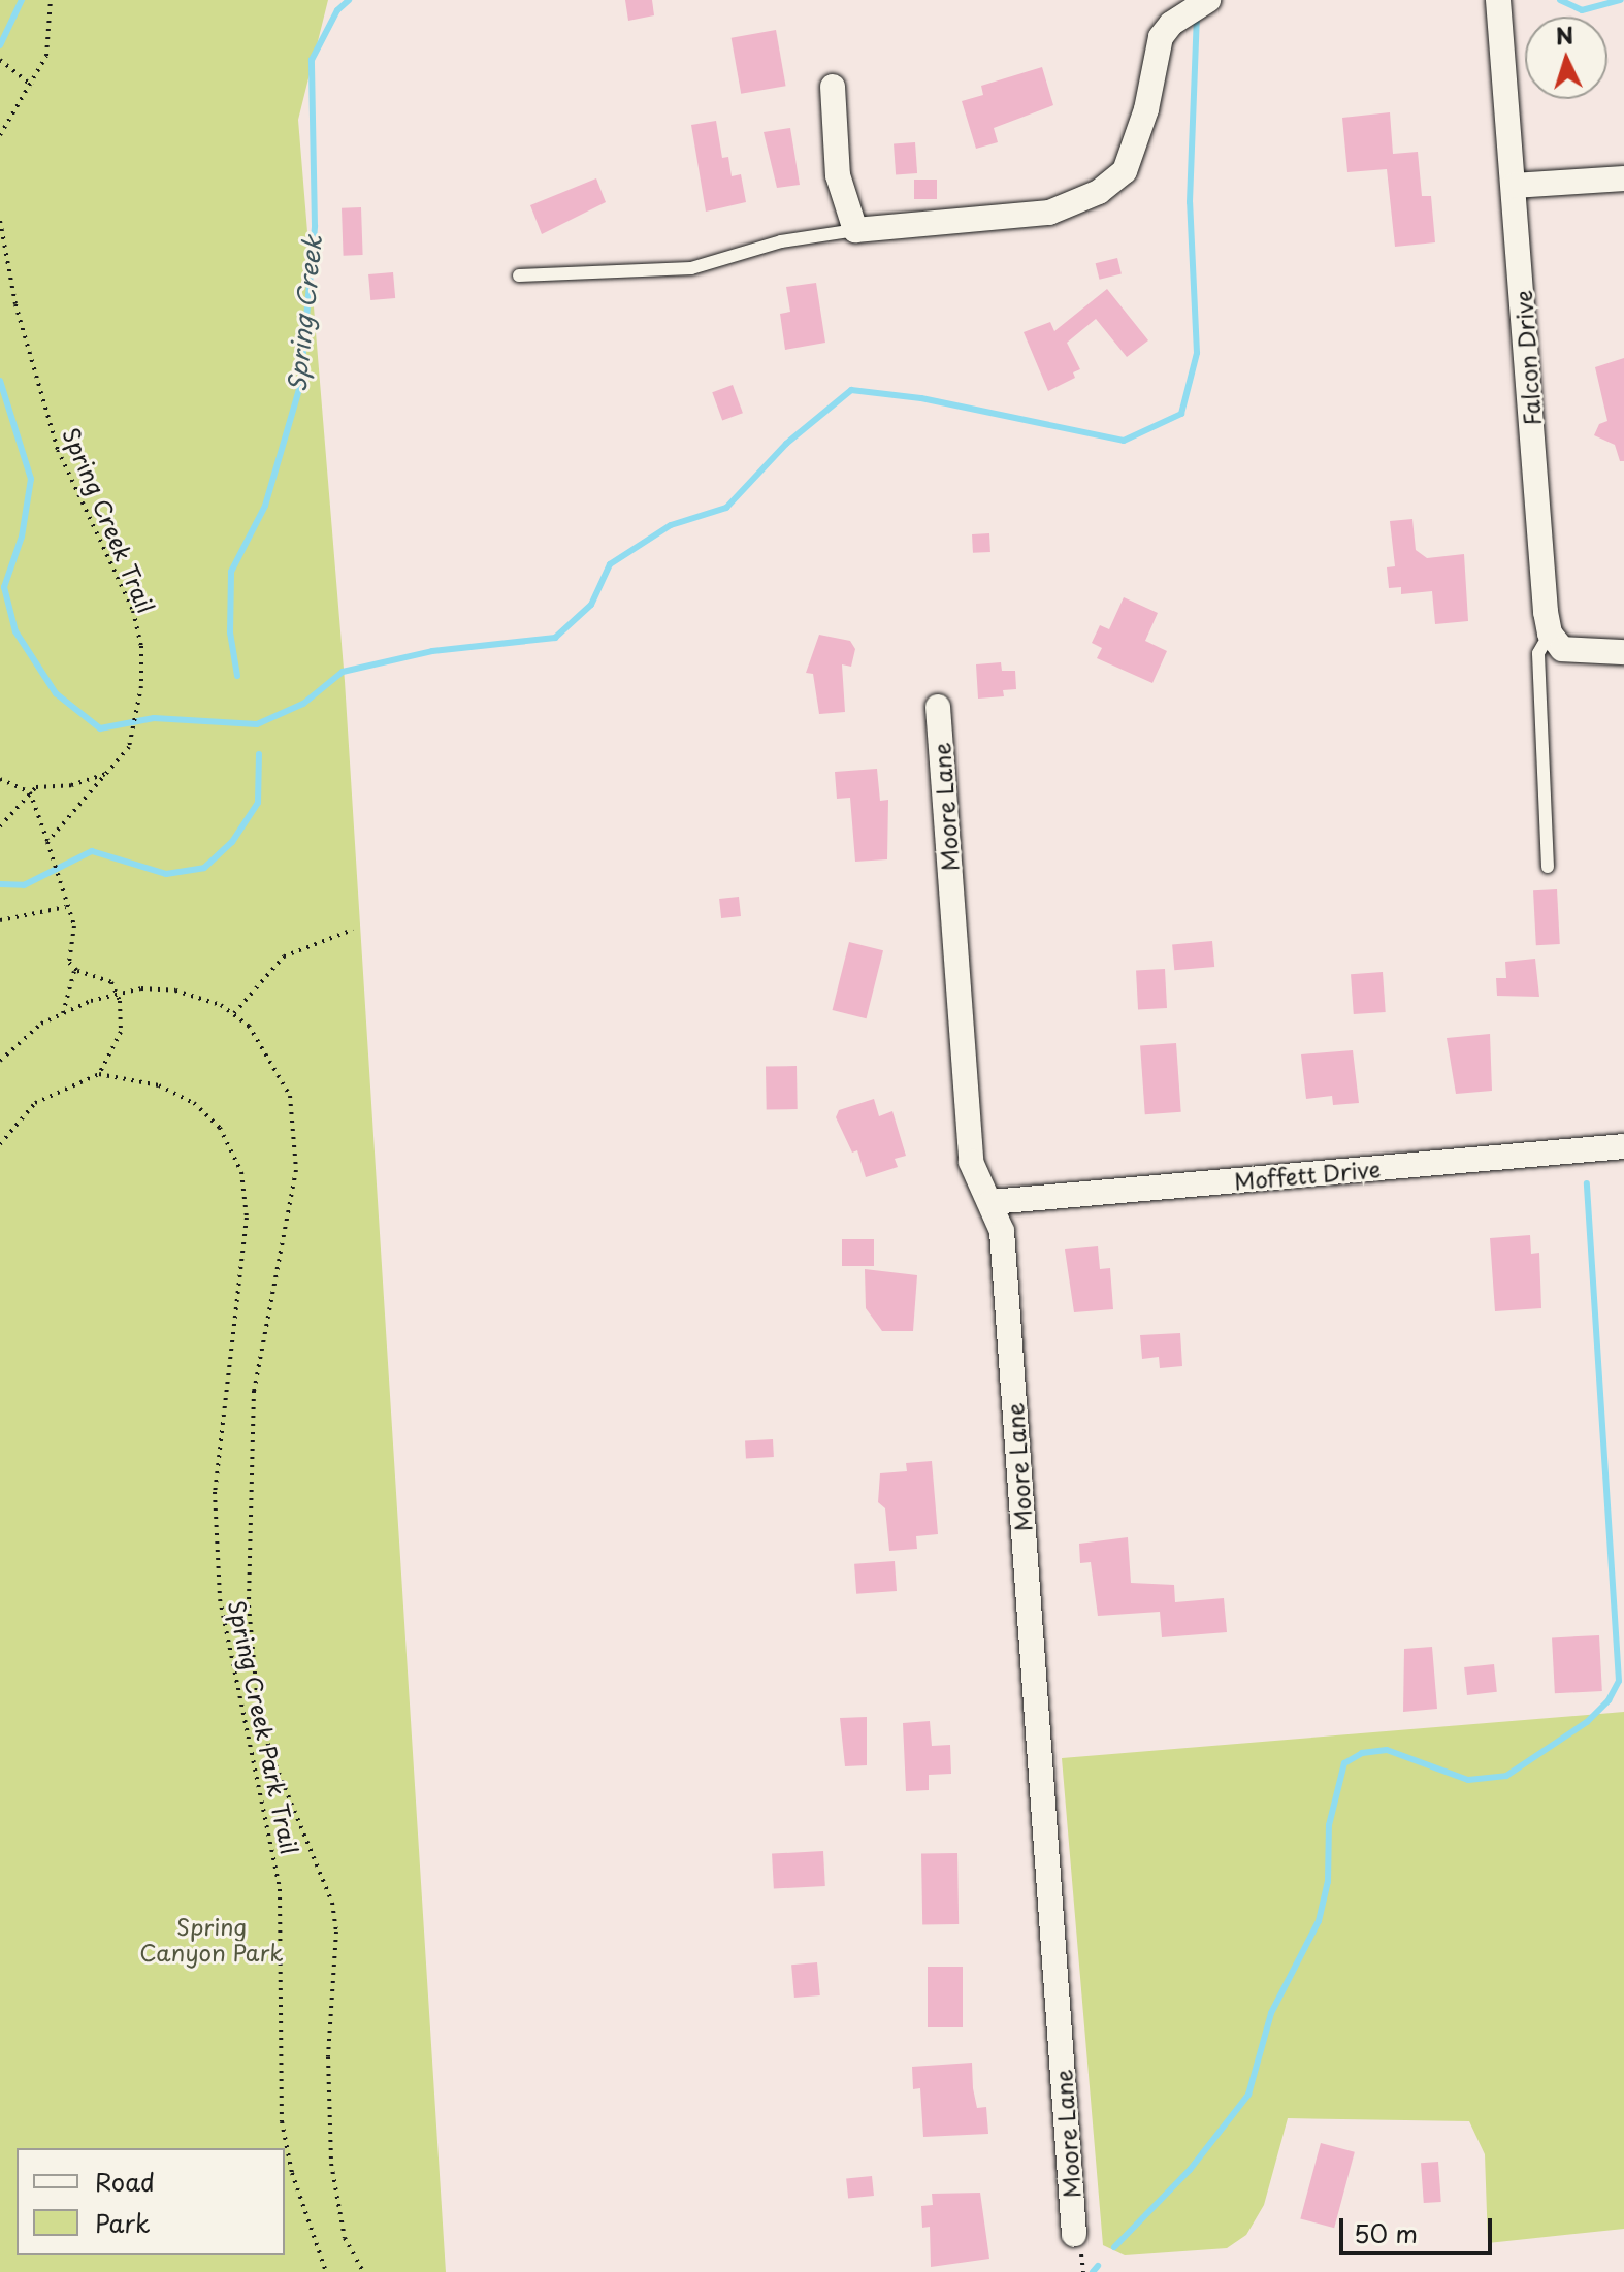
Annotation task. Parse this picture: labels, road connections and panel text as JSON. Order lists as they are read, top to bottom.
{
  "streets": {
    "street": ["Falcon Drive", "Moore Lane", "Moffett Drive"],
    "path": ["Spring Creek Trail", "Spring Creek Park Trail"]
  },
  "crossings": [
    ["Moore Lane", "Moffett Drive"]
  ],
  "water": ["Spring Creek"],
  "parks": ["Spring Canyon Park"],
  "legend": ["Road", "Park"],
  "scale_bar": "50 m",
  "north": "top"
}
